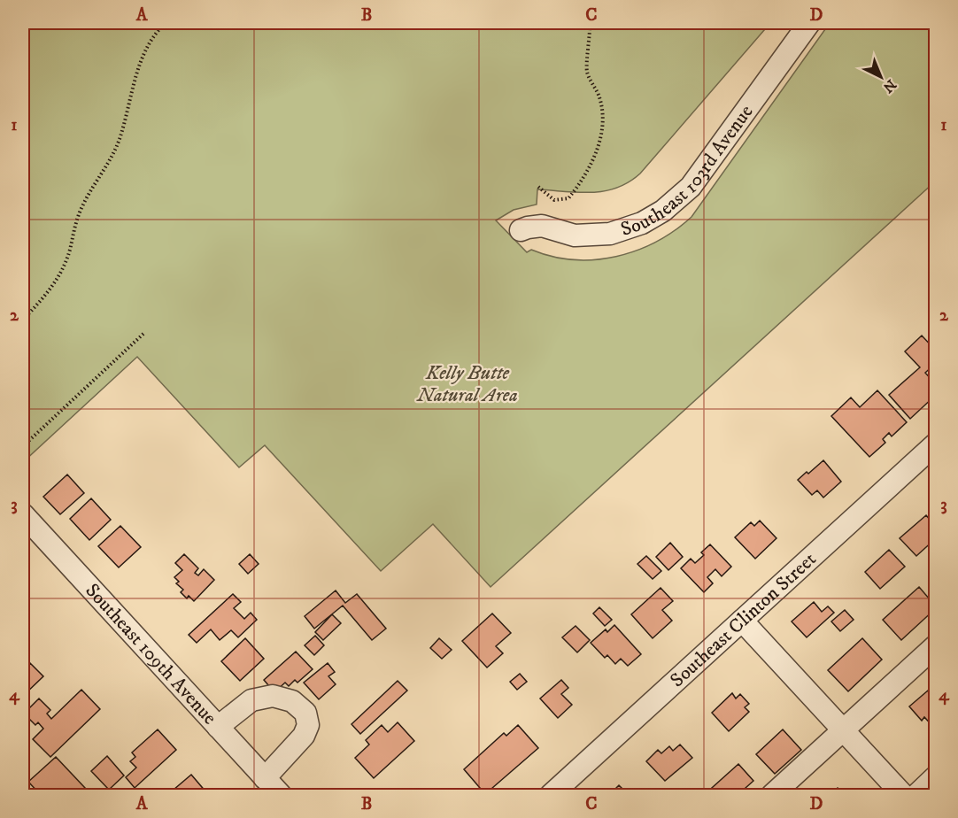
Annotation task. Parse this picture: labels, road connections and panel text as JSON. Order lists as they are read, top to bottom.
{
  "streets": {
    "street": ["Southeast 103rd Avenue", "Southeast Clinton Street", "Southeast 109th Avenue"]
  },
  "parks": ["Kelly Butte Natural Area"],
  "north": "bottom right",
  "grid": {
    "columns": [
      "A",
      "B",
      "C",
      "D"
    ],
    "rows": [
      "1",
      "2",
      "3",
      "4"
    ]
  }
}
